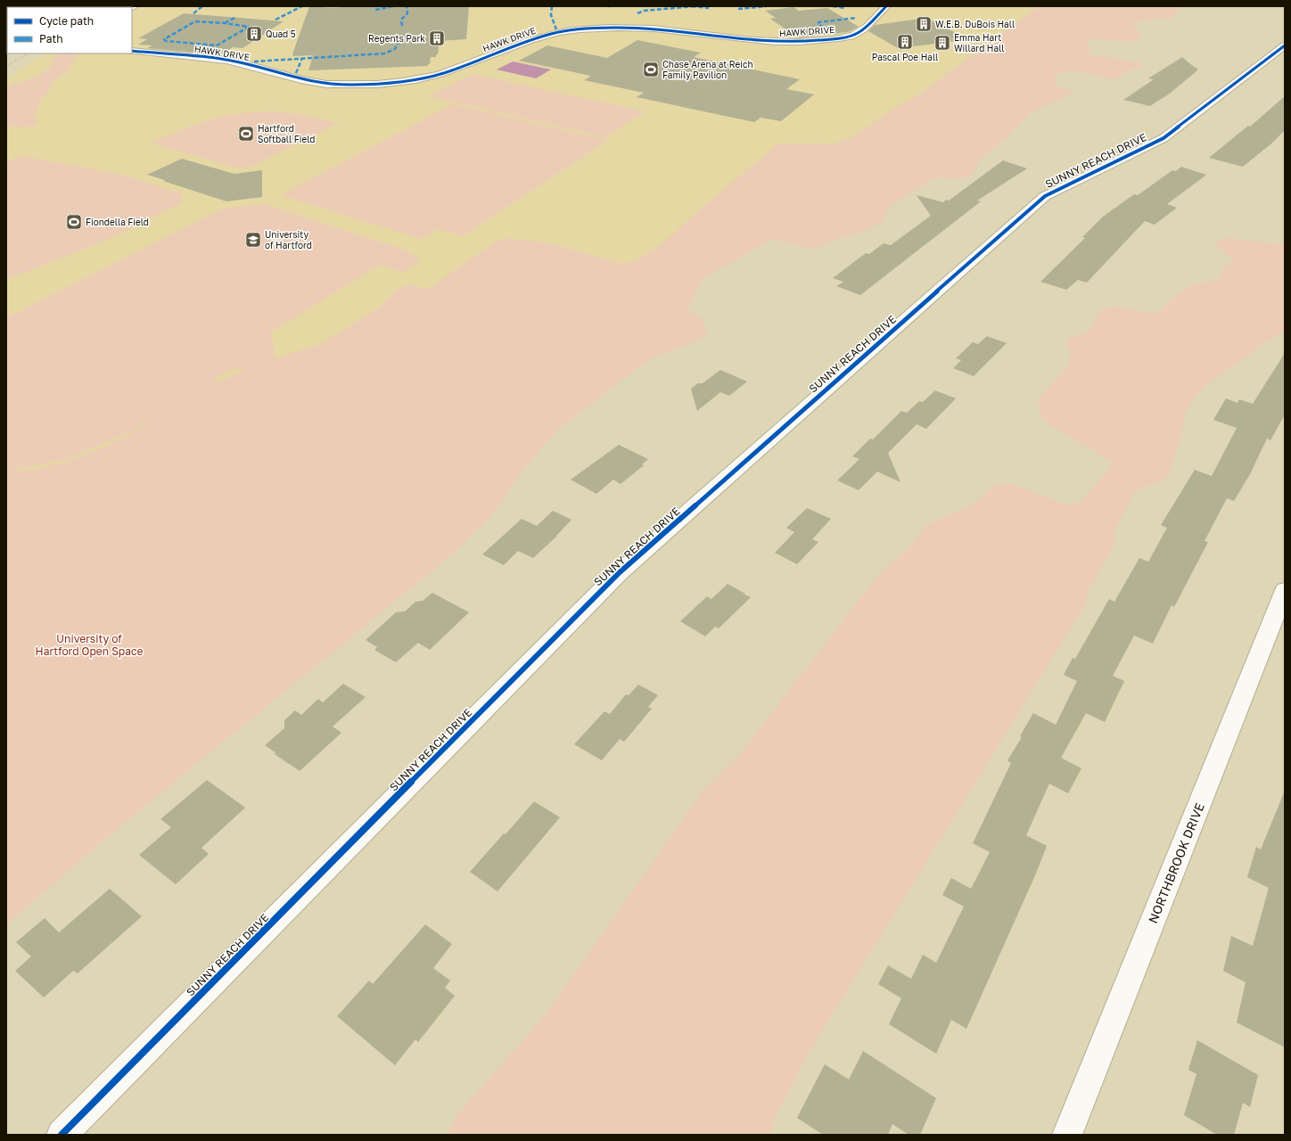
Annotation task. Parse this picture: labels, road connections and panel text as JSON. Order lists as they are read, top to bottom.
{
  "streets": {
    "street": ["HAWK DRIVE", "SUNNY REACH DRIVE", "NORTHBROOK DRIVE"]
  },
  "parks": ["University of Hartford Open Space"],
  "places": {
    "building": [
      "W.E.B. DuBois Hall",
      "Quad 5",
      "Regents Park",
      "Pascal Poe Hall",
      "Emma Hart Willard Hall"
    ],
    "sports": ["Chase Arena at Reich Family Pavilion", "Hartford Softball Field", "Fiondella Field"],
    "school or university": ["University of Hartford"]
  },
  "legend": ["Cycle path", "Path"]
}
